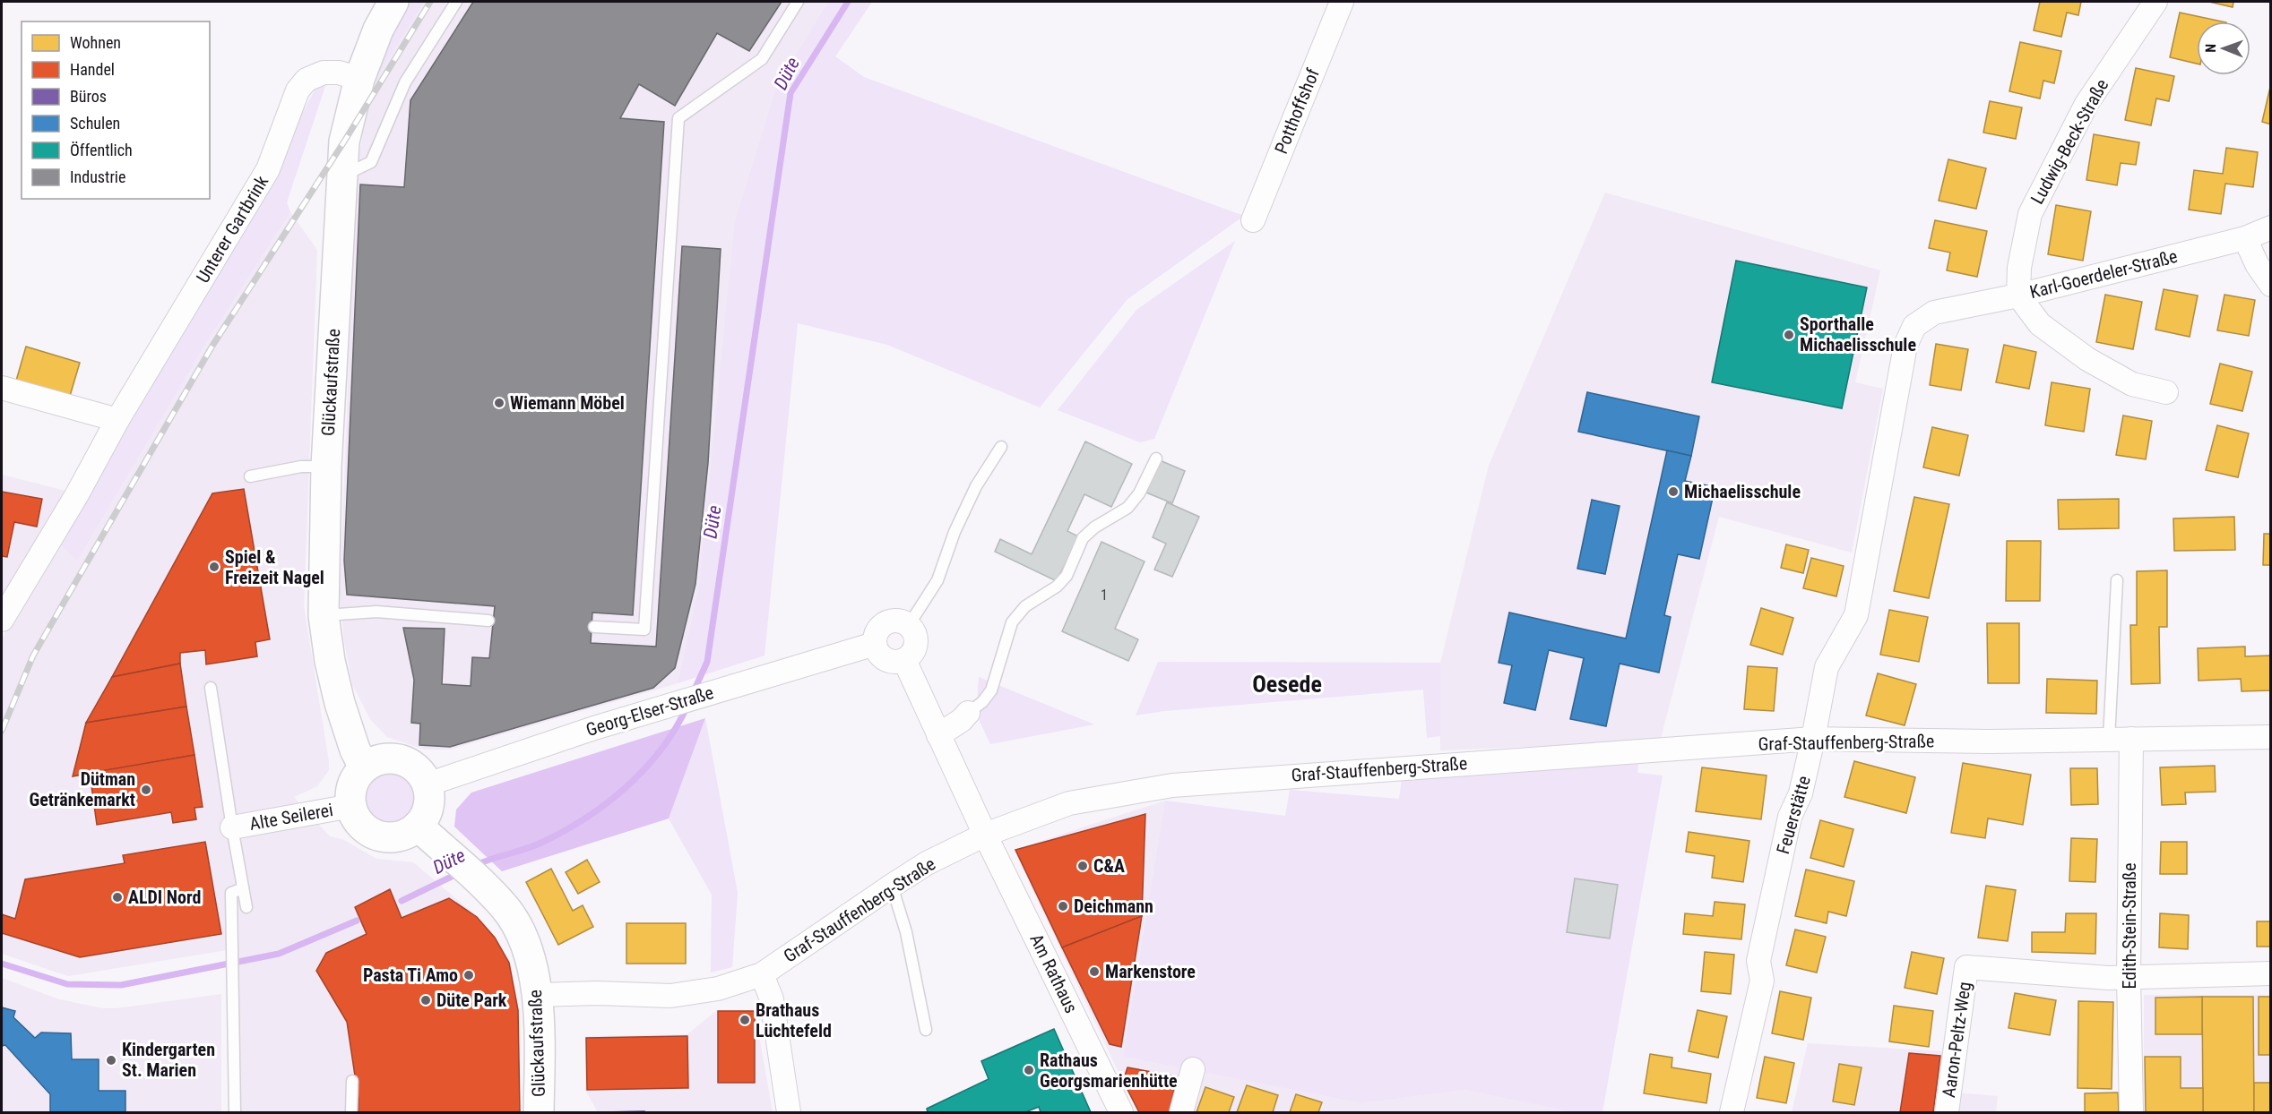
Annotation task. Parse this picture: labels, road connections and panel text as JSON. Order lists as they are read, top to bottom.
{
  "streets": {
    "main road": ["Glückaufstraße"],
    "street": [
      "Potthoffshof",
      "Ludwig-Beck-Straße",
      "Unterer Gartbrink",
      "Karl-Goerdeler-Straße",
      "Georg-Elser-Straße",
      "Graf-Stauffenberg-Straße",
      "Feuerstätte",
      "Alte Seilerei",
      "Edith-Stein-Straße",
      "Am Rathaus",
      "Aaron-Peltz-Weg"
    ]
  },
  "crossings": [
    ["Ludwig-Beck-Straße", "Karl-Goerdeler-Straße"],
    ["Unterer Gartbrink", "Glückaufstraße"],
    ["Karl-Goerdeler-Straße", "Feuerstätte"],
    ["Glückaufstraße", "Georg-Elser-Straße"],
    ["Glückaufstraße", "Graf-Stauffenberg-Straße"],
    ["Glückaufstraße", "Alte Seilerei"],
    ["Georg-Elser-Straße", "Alte Seilerei"],
    ["Graf-Stauffenberg-Straße", "Feuerstätte"],
    ["Graf-Stauffenberg-Straße", "Edith-Stein-Straße"],
    ["Graf-Stauffenberg-Straße", "Am Rathaus"],
    ["Edith-Stein-Straße", "Aaron-Peltz-Weg"]
  ],
  "districts": ["Oesede"],
  "water": ["Düte"],
  "places": [
    "Sporthalle Michaelisschule",
    "Wiemann Möbel",
    "Michaelisschule",
    "Spiel & Freizeit Nagel",
    "Dütman Getränkemarkt",
    "C&A",
    "ALDI Nord",
    "Deichmann",
    "Markenstore",
    "Pasta Ti Amo",
    "Düte Park",
    "Brathaus Lüchtefeld",
    "Kindergarten St. Marien",
    "Rathaus Georgsmarienhütte"
  ],
  "house_numbers": ["1"],
  "legend": [
    "Wohnen",
    "Handel",
    "Büros",
    "Schulen",
    "Öffentlich",
    "Industrie"
  ],
  "north": "left"
}
